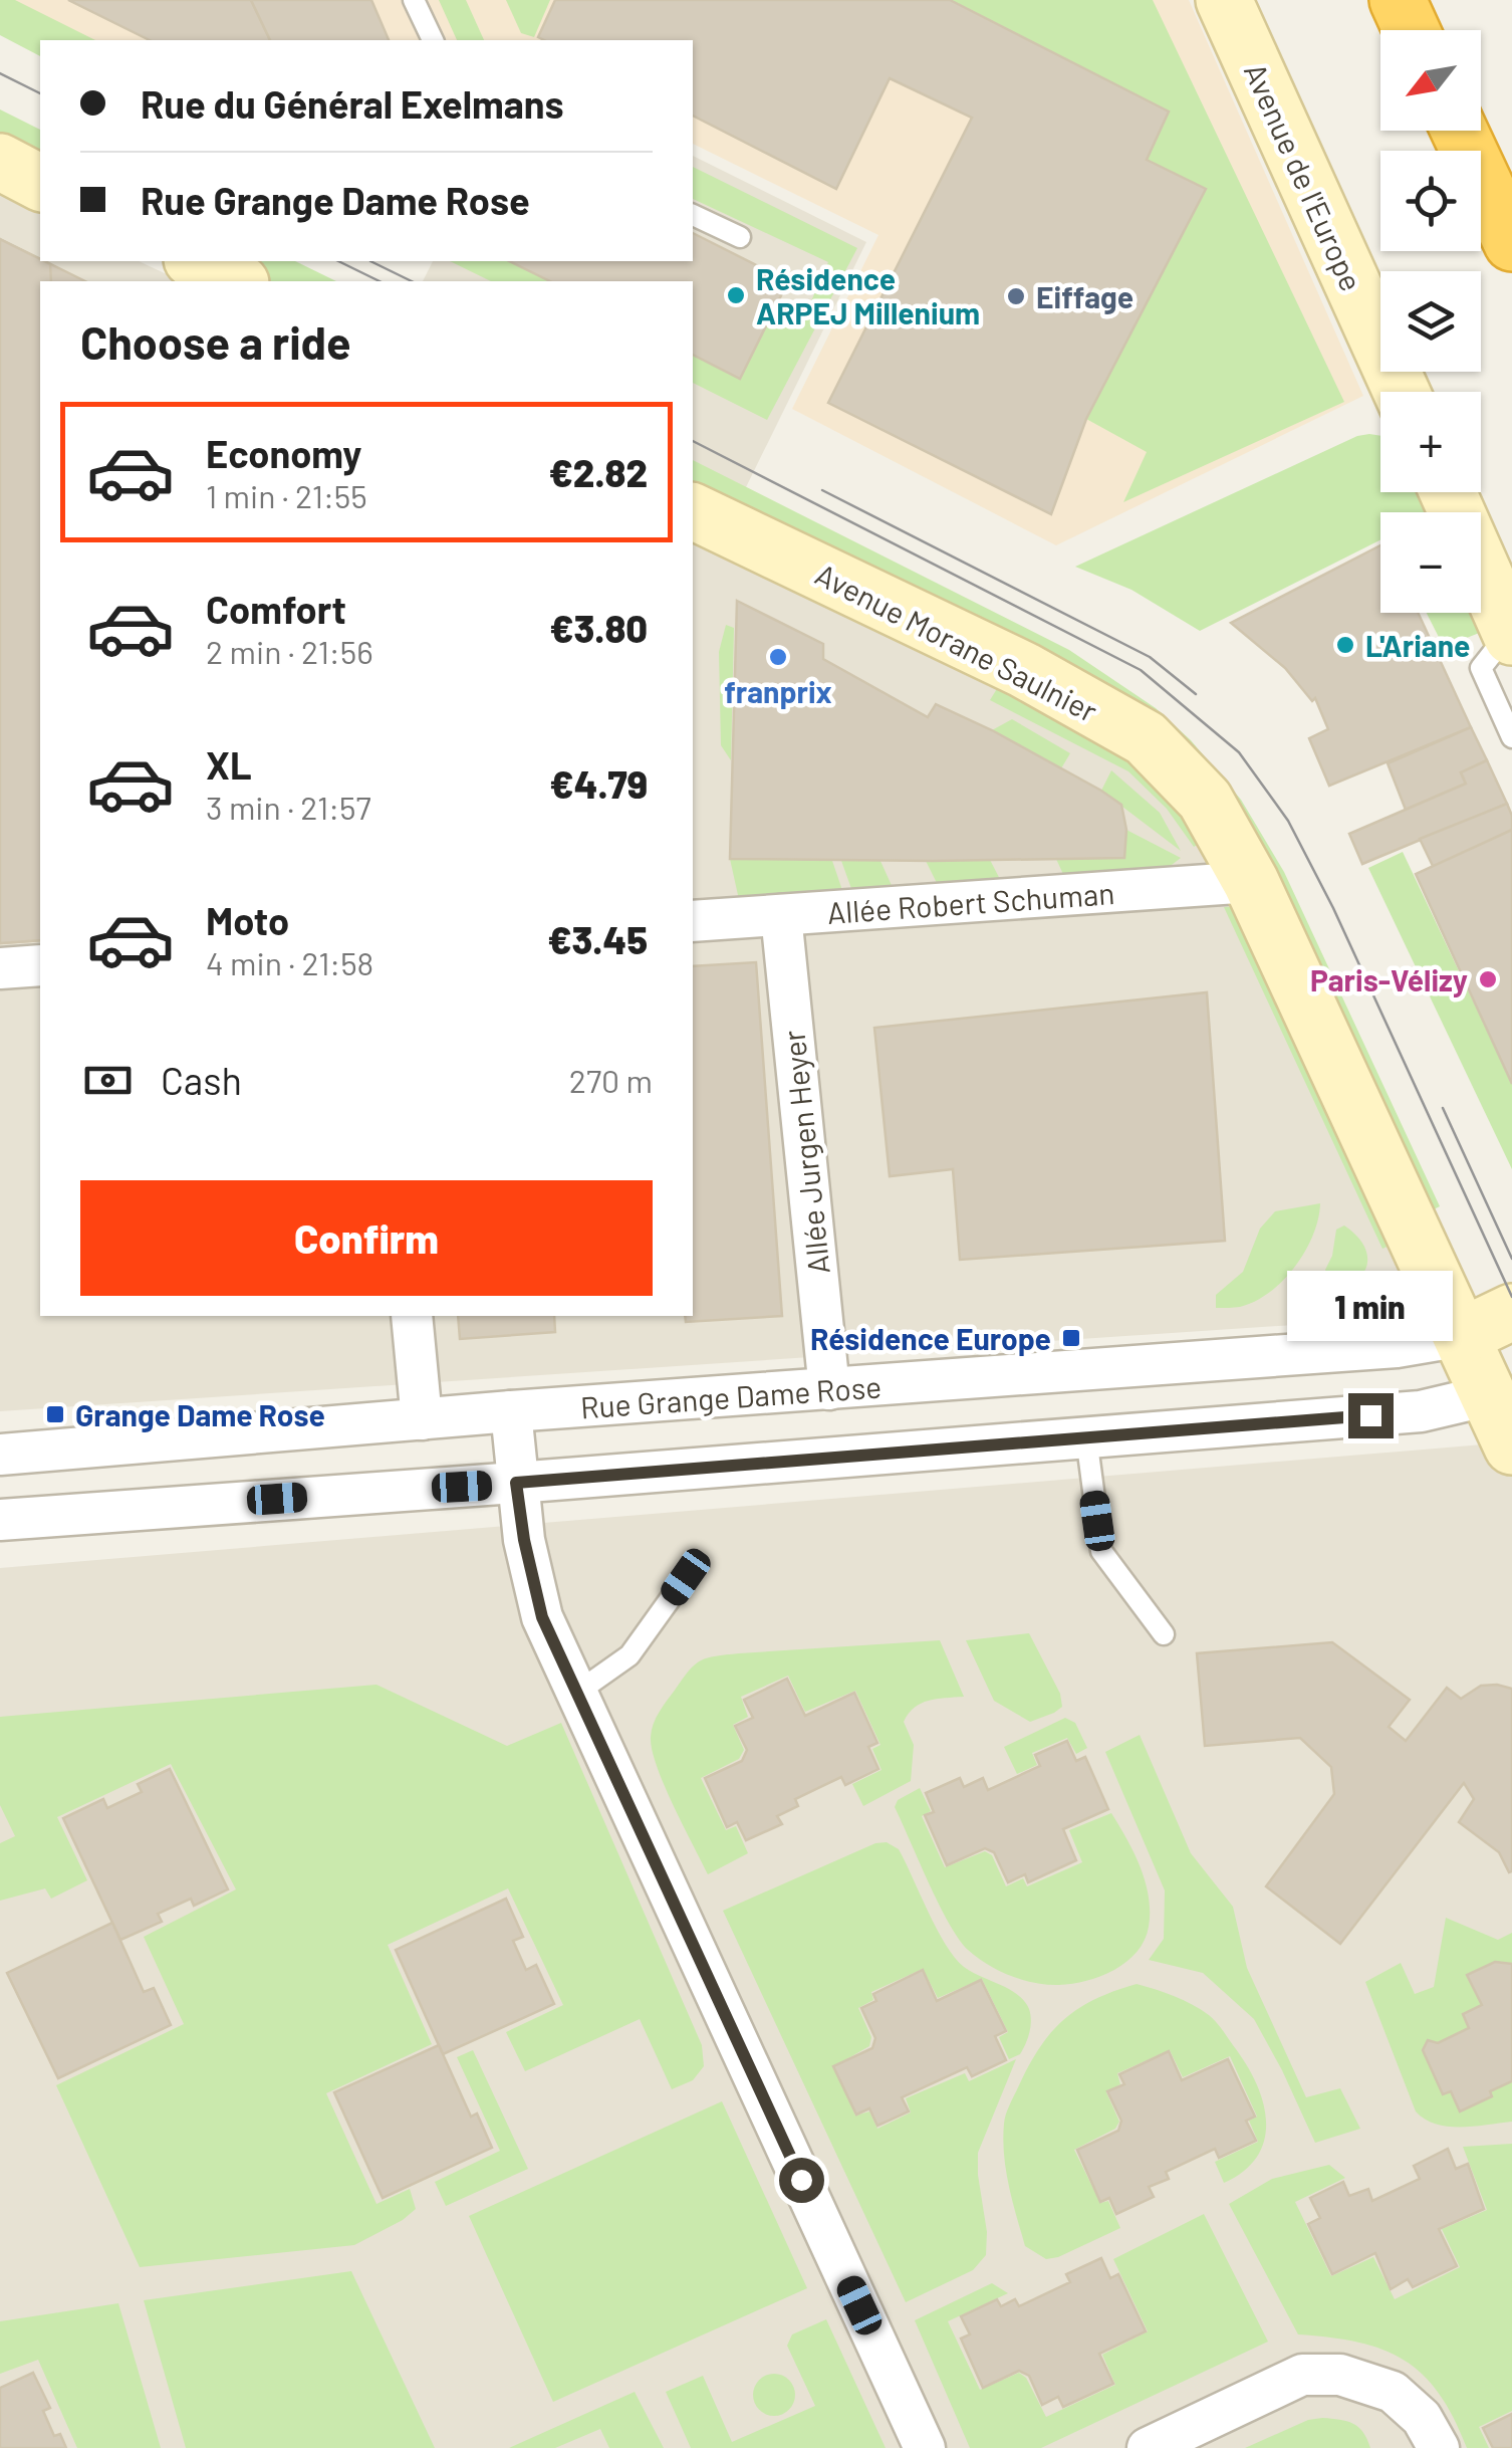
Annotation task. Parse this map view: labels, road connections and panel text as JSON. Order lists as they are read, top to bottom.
{
  "streets": {
    "main road": ["Avenue de l'Europe", "Avenue Morane Saulnier"],
    "street": ["Allée Robert Schuman", "Allée Jurgen Heyer", "Rue Grange Dame Rose"]
  },
  "crossings": [
    ["Avenue Morane Saulnier", "Allée Robert Schuman"],
    ["Allée Robert Schuman", "Allée Jurgen Heyer"],
    ["Allée Jurgen Heyer", "Rue Grange Dame Rose"]
  ],
  "places": {
    "other": [
      "Résidence ARPEJ Millenium",
      "Eiffage",
      "L'Ariane",
      "franprix",
      "Paris-Vélizy"
    ],
    "transit": ["Résidence Europe", "Grange Dame Rose"]
  },
  "north": "bottom left",
  "page": {
    "map_buttons": ["+", "−"],
    "banner": ["Rue du Général Exelmans", "Rue Grange Dame Rose"],
    "heading": "Choose a ride",
    "list": [
      {
        "name": "Economy",
        "note": "1 min · 21:55",
        "value": "€2.82"
      },
      {
        "name": "Comfort",
        "note": "2 min · 21:56",
        "value": "€3.80"
      },
      {
        "name": "XL",
        "note": "3 min · 21:57",
        "value": "€4.79"
      },
      {
        "name": "Moto",
        "note": "4 min · 21:58",
        "value": "€3.45"
      }
    ],
    "pay": ["Cash", "270 m"],
    "buttons": "Confirm",
    "bubble": "1 min"
  }
}
